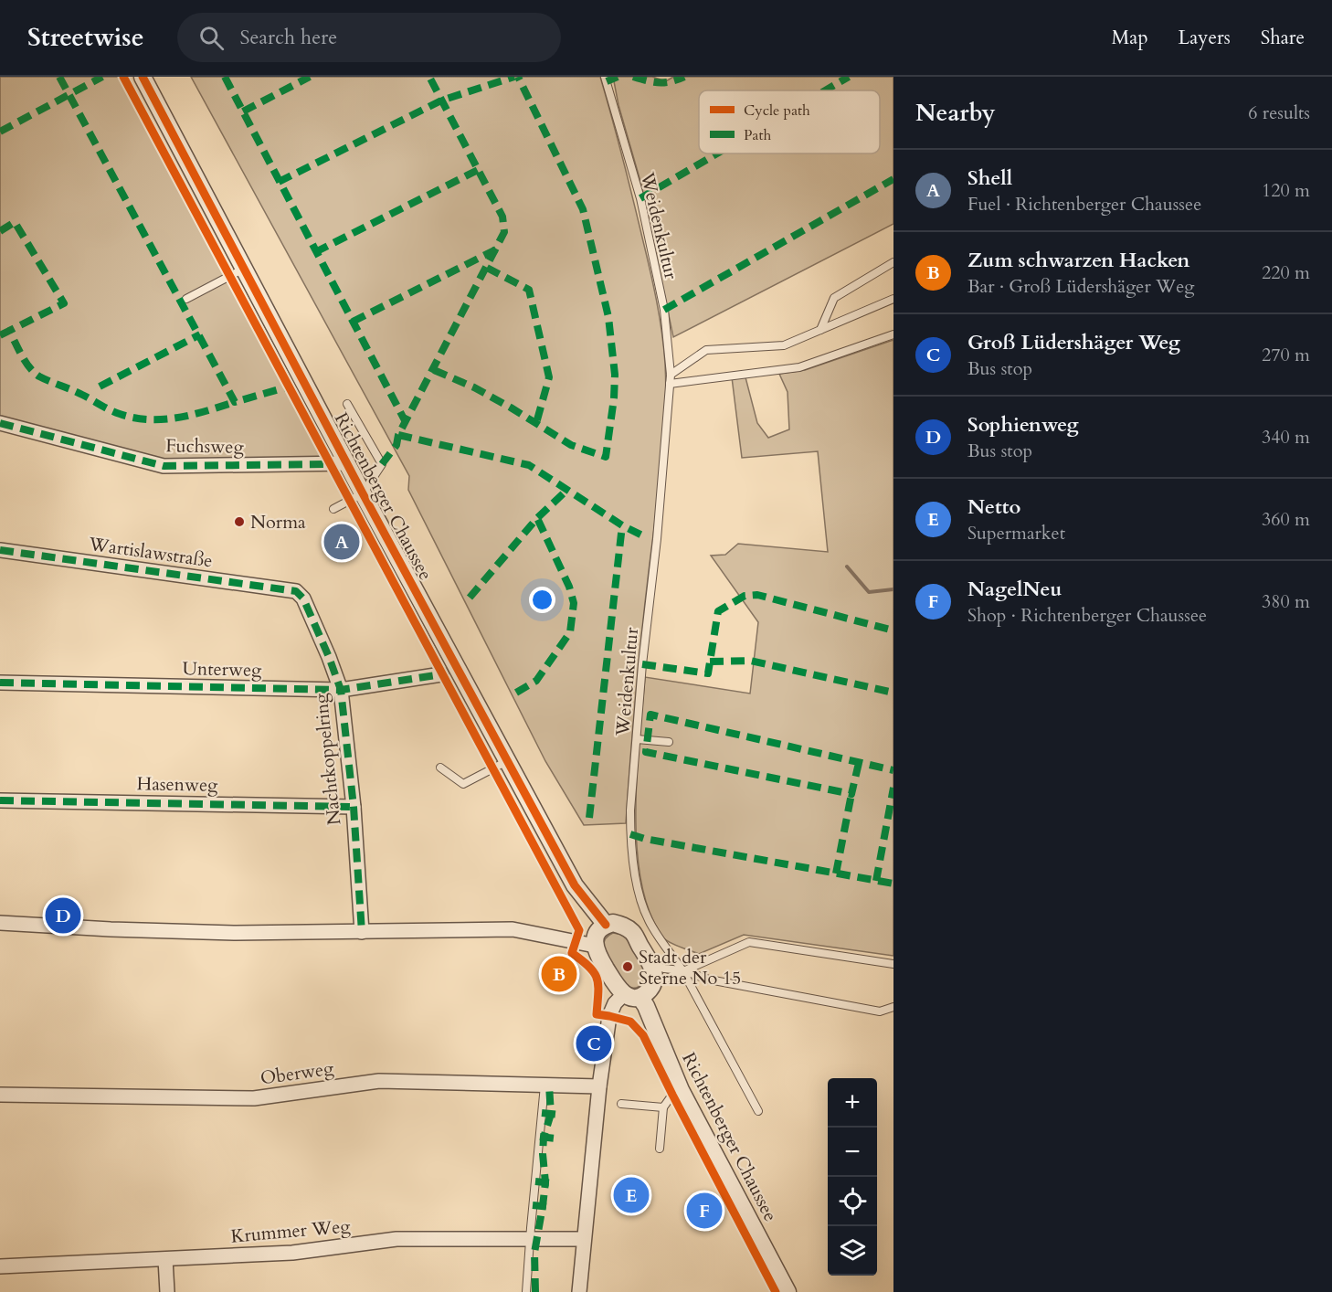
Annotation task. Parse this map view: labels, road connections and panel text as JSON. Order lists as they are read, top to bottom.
{
  "streets": {
    "street": [
      "Fuchsweg",
      "Richtenberger Chaussee",
      "Wartislawstraße",
      "Unterweg",
      "Nachtkoppelring",
      "Hasenweg",
      "Oberweg",
      "Krummer Weg"
    ],
    "lane": ["Weidenkultur"]
  },
  "crossings": [
    ["Fuchsweg", "Richtenberger Chaussee"],
    ["Wartislawstraße", "Nachtkoppelring"],
    ["Unterweg", "Nachtkoppelring"],
    ["Nachtkoppelring", "Hasenweg"]
  ],
  "places": ["Norma", "Stadt der Sterne No 15"],
  "legend": ["Cycle path", "Path"],
  "page": {
    "header": "Streetwise",
    "search": "Search here",
    "nav": ["Map", "Layers", "Share"],
    "heading": ["Nearby", "6 results"],
    "list": [
      {
        "mark": "A",
        "name": "Shell",
        "note": "Fuel · Richtenberger Chaussee",
        "value": "120 m"
      },
      {
        "mark": "B",
        "name": "Zum schwarzen Hacken",
        "note": "Bar · Groß Lüdershäger Weg",
        "value": "220 m"
      },
      {
        "mark": "C",
        "name": "Groß Lüdershäger Weg",
        "note": "Bus stop",
        "value": "270 m"
      },
      {
        "mark": "D",
        "name": "Sophienweg",
        "note": "Bus stop",
        "value": "340 m"
      },
      {
        "mark": "E",
        "name": "Netto",
        "note": "Supermarket",
        "value": "360 m"
      },
      {
        "mark": "F",
        "name": "NagelNeu",
        "note": "Shop · Richtenberger Chaussee",
        "value": "380 m"
      }
    ],
    "pins": [
      "A",
      "D",
      "B",
      "C",
      "E",
      "F"
    ],
    "map_buttons": ["+", "−"]
  }
}
